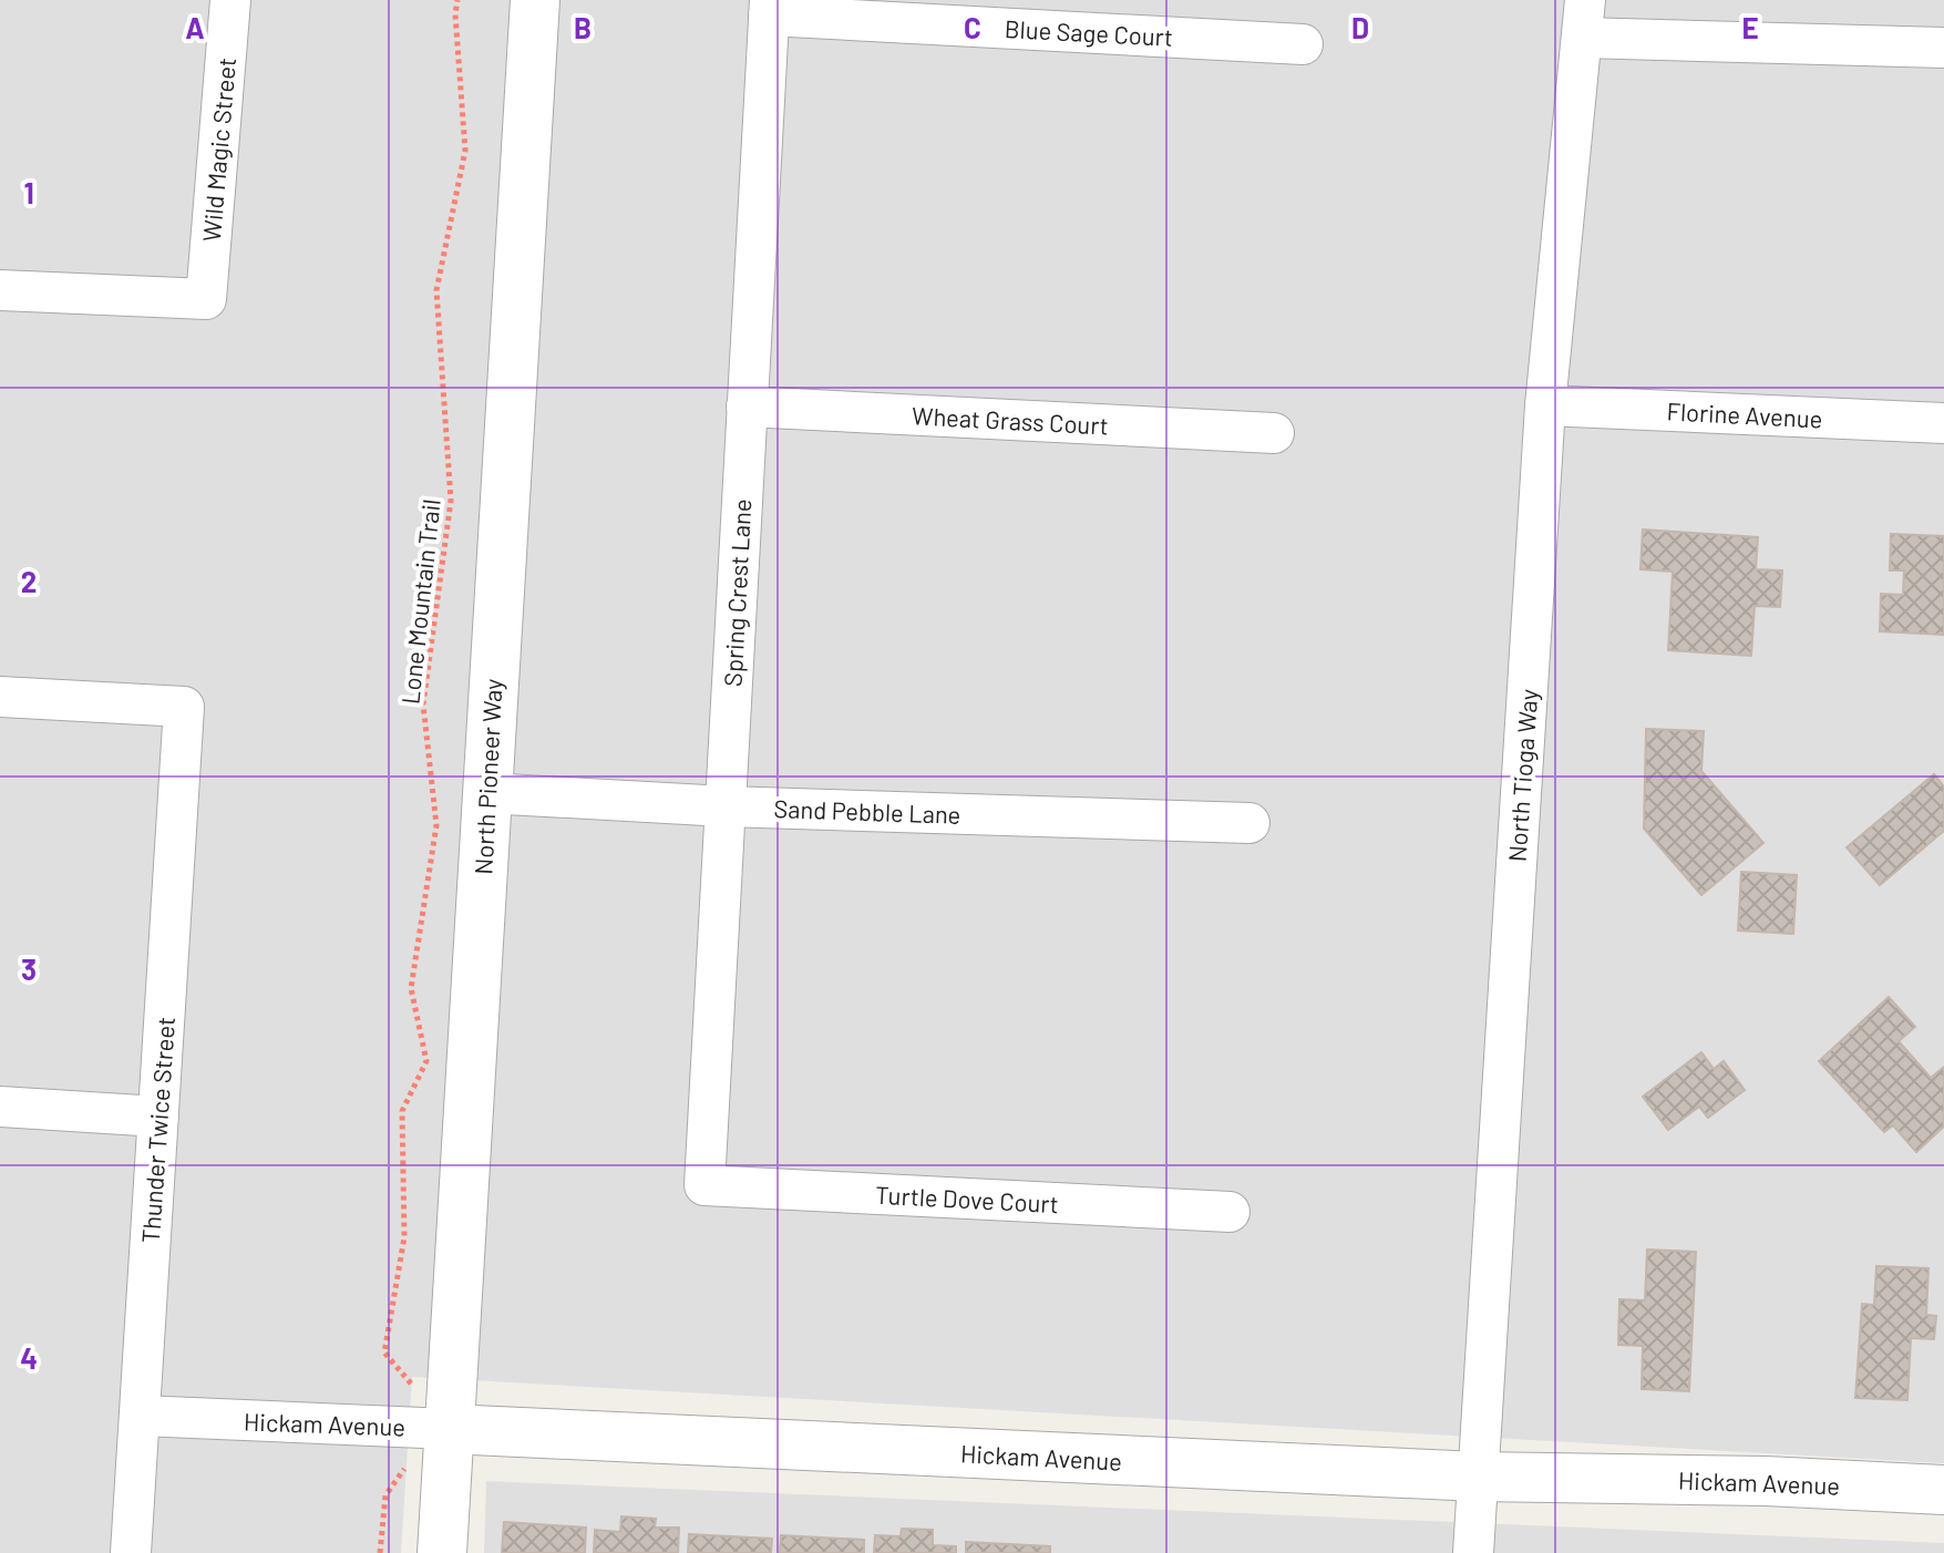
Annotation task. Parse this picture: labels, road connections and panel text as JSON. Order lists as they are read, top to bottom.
{
  "streets": {
    "street": [
      "Blue Sage Court",
      "Wild Magic Street",
      "Florine Avenue",
      "Wheat Grass Court",
      "Spring Crest Lane",
      "North Tioga Way",
      "North Pioneer Way",
      "Sand Pebble Lane",
      "Thunder Twice Street",
      "Turtle Dove Court",
      "Hickam Avenue"
    ],
    "path": ["Lone Mountain Trail"]
  },
  "crossings": [
    ["Blue Sage Court", "Spring Crest Lane"],
    ["Florine Avenue", "North Tioga Way"],
    ["Wheat Grass Court", "Spring Crest Lane"],
    ["Spring Crest Lane", "Sand Pebble Lane"],
    ["Spring Crest Lane", "Turtle Dove Court"],
    ["Lone Mountain Trail", "North Pioneer Way"],
    ["Lone Mountain Trail", "Hickam Avenue"],
    ["North Tioga Way", "Hickam Avenue"],
    ["North Pioneer Way", "Sand Pebble Lane"],
    ["North Pioneer Way", "Hickam Avenue"],
    ["Thunder Twice Street", "Hickam Avenue"]
  ],
  "grid": {
    "columns": [
      "A",
      "B",
      "C",
      "D",
      "E"
    ],
    "rows": [
      "1",
      "2",
      "3",
      "4"
    ]
  }
}
